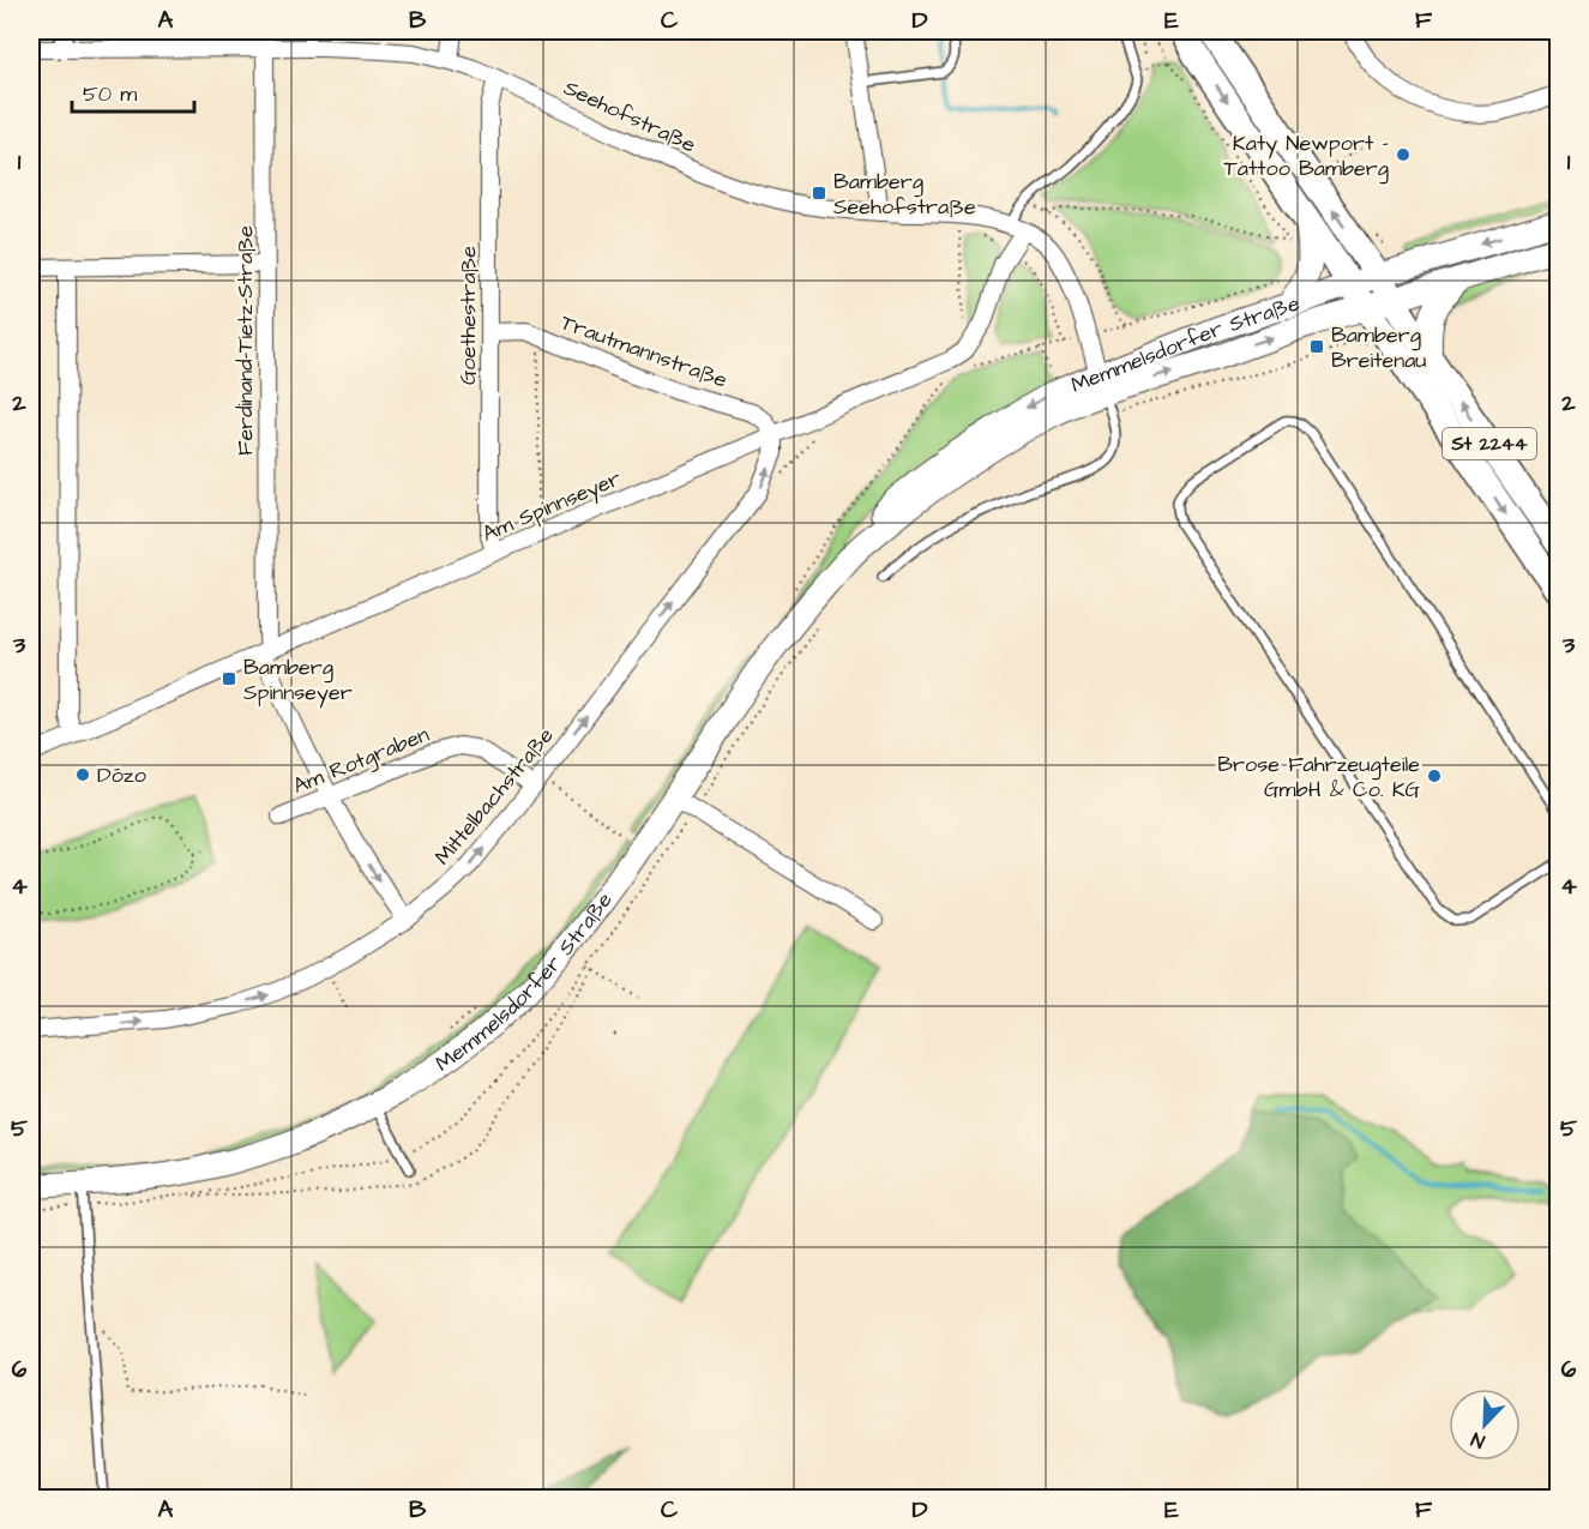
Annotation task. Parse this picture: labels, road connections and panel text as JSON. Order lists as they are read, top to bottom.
{
  "streets": {
    "main road": ["Memmelsdorfer Straße", "St 2244"],
    "street": [
      "Seehofstraße",
      "Goethestraße",
      "Ferdinand-Tietz-Straße",
      "Trautmannstraße",
      "Am Spinnseyer",
      "Am Rotgraben",
      "Mittelbachstraße"
    ]
  },
  "crossings": [
    ["Seehofstraße", "Goethestraße"],
    ["Seehofstraße", "Ferdinand-Tietz-Straße"],
    ["Seehofstraße", "Memmelsdorfer Straße"],
    ["Goethestraße", "Trautmannstraße"],
    ["Goethestraße", "Am Spinnseyer"],
    ["Ferdinand-Tietz-Straße", "Am Spinnseyer"],
    ["Ferdinand-Tietz-Straße", "Am Rotgraben"],
    ["Ferdinand-Tietz-Straße", "Mittelbachstraße"],
    ["Memmelsdorfer Straße", "St 2244"],
    ["Trautmannstraße", "Am Spinnseyer"],
    ["Trautmannstraße", "Mittelbachstraße"],
    ["Am Spinnseyer", "Mittelbachstraße"],
    ["Am Rotgraben", "Mittelbachstraße"]
  ],
  "one_way": ["Mittelbachstraße"],
  "places": {
    "other": ["Katy Newport – Tattoo Bamberg", "Dōzo", "Brose Fahrzeugteile GmbH & Co. KG"],
    "transit": ["Bamberg Seehofstraße", "Bamberg Breitenau", "Bamberg Spinnseyer"]
  },
  "scale_bar": "50 m",
  "north": "bottom left",
  "grid": {
    "columns": [
      "A",
      "B",
      "C",
      "D",
      "E",
      "F"
    ],
    "rows": [
      "1",
      "2",
      "3",
      "4",
      "5",
      "6"
    ]
  }
}
